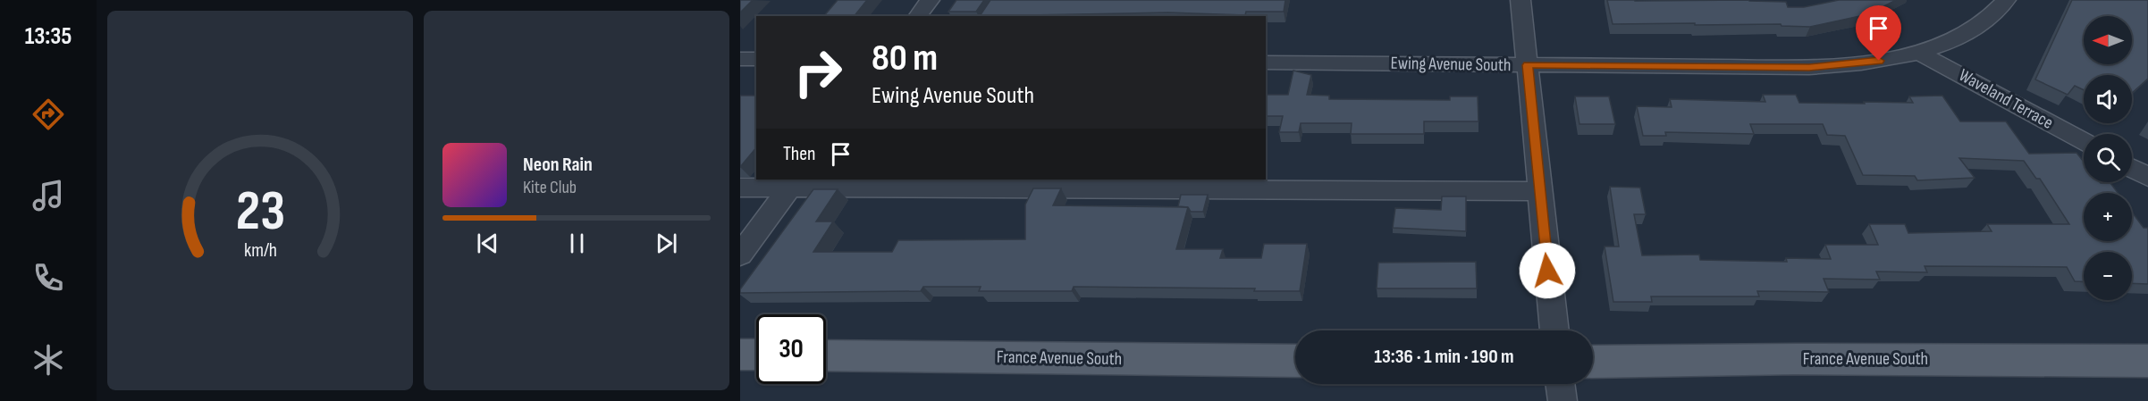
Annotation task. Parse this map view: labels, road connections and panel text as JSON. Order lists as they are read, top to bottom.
{
  "streets": {
    "main road": ["France Avenue South"],
    "street": ["Ewing Avenue South", "Waveland Terrace"]
  },
  "crossings": [
    ["Ewing Avenue South", "Waveland Terrace"]
  ],
  "north": "left",
  "page": {
    "tabs": "13:35",
    "map_buttons": ["+", "−"],
    "turn": ["80 m", "Ewing Avenue South"],
    "then": "Then",
    "song": ["Neon Rain", "Kite Club"],
    "limit": "30",
    "trip": "13:36 · 1 min · 190 m",
    "gauge": ["23", "km/h"]
  }
}
